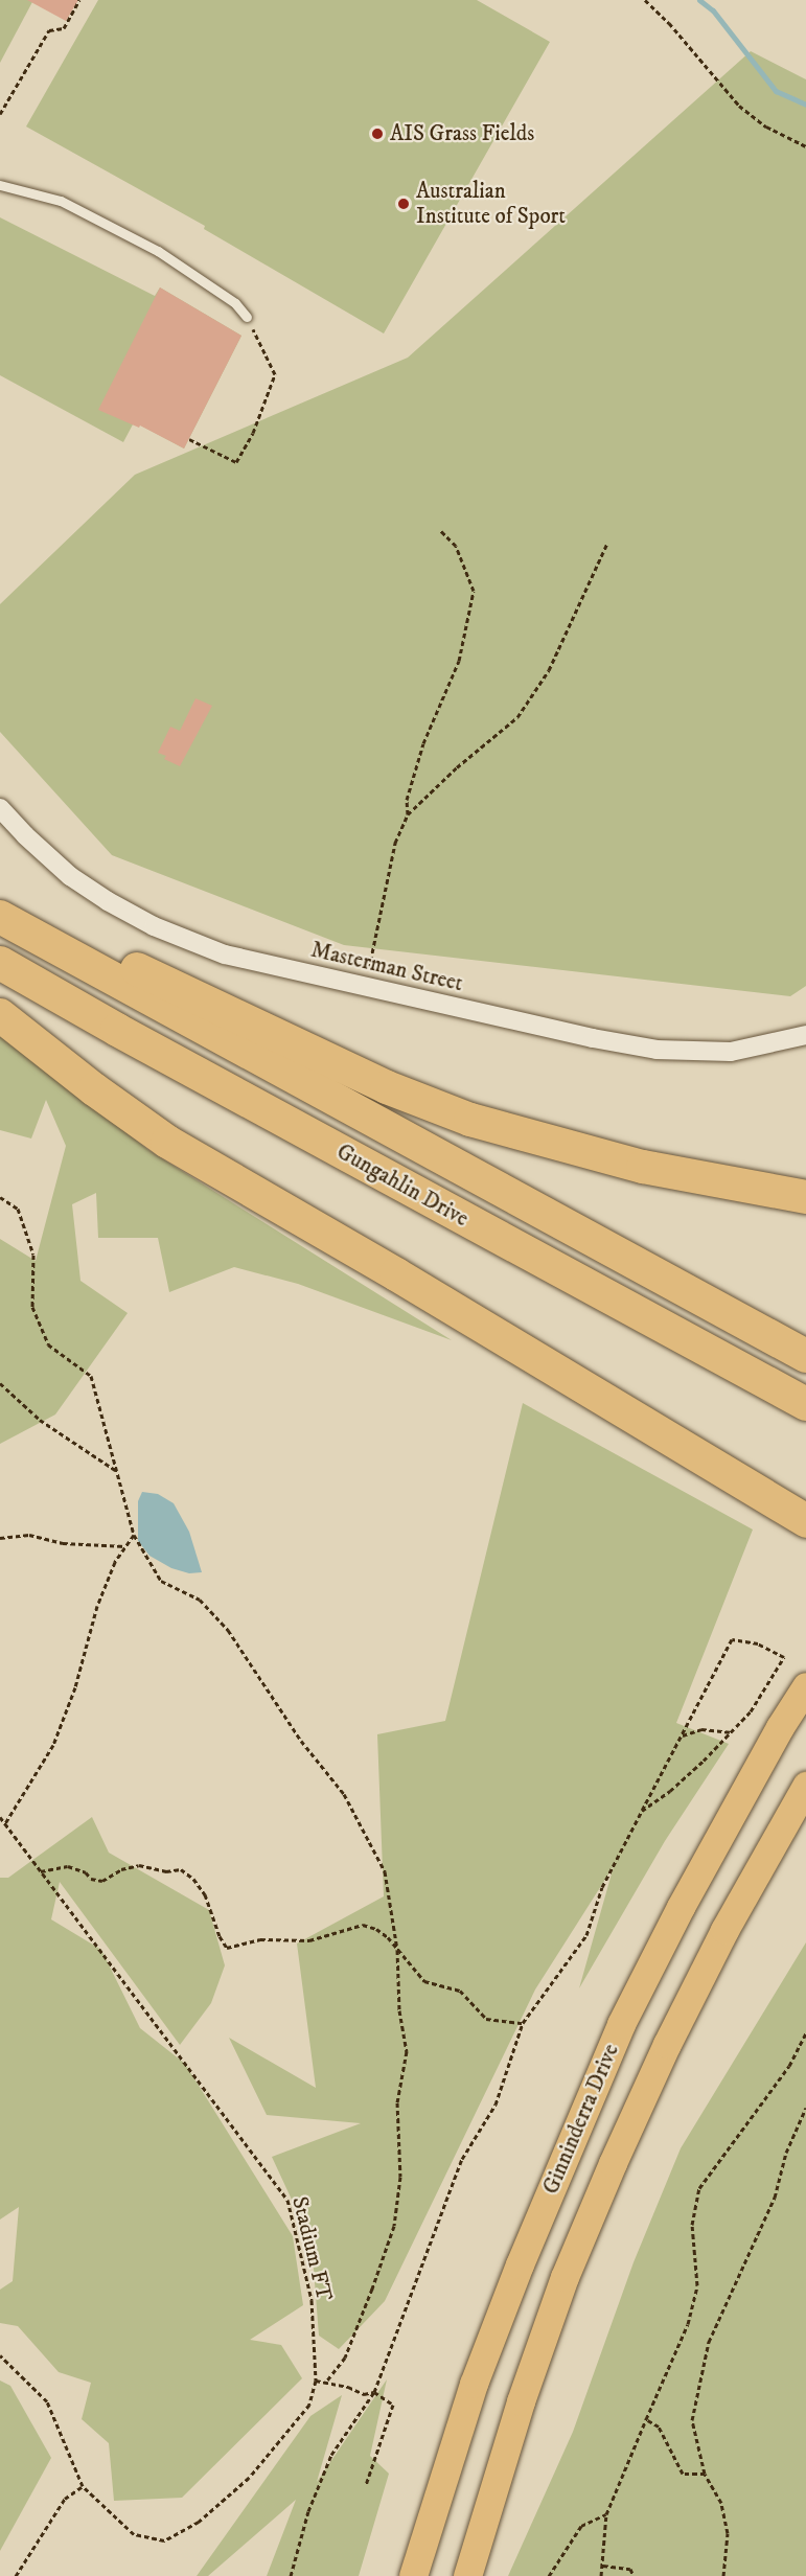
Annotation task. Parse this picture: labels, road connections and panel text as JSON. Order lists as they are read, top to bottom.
{
  "streets": {
    "highway": ["Gungahlin Drive"],
    "main road": ["Ginninderra Drive"],
    "street": ["Masterman Street"],
    "path": ["Stadium FT"]
  },
  "places": ["AIS Grass Fields", "Australian Institute of Sport"]
}
